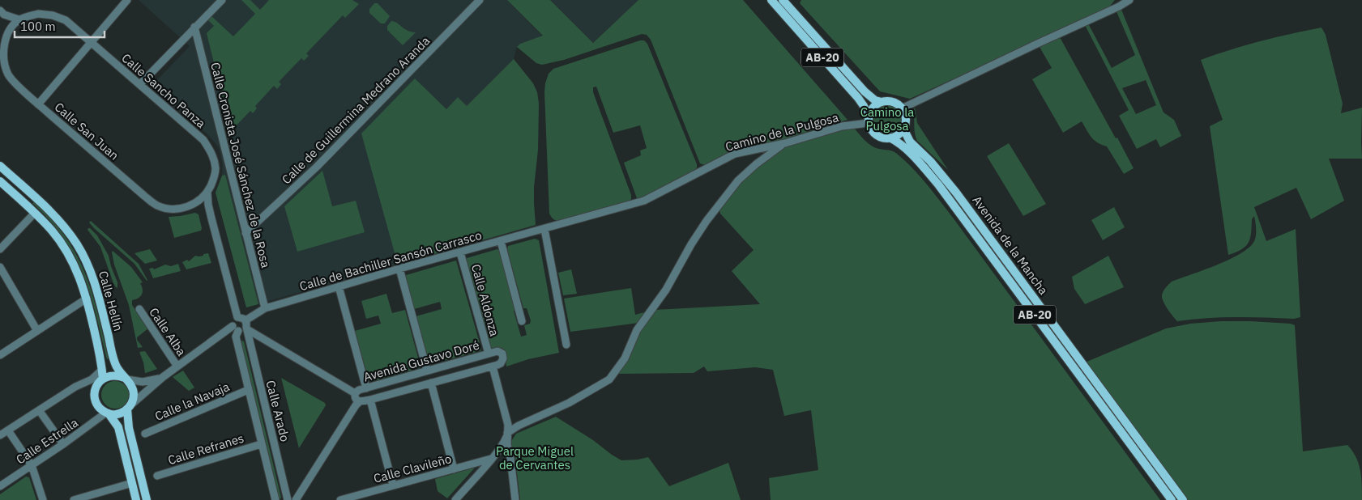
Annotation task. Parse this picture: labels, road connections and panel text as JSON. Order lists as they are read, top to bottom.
{
  "streets": {
    "main road": ["AB-20", "Avenida de la Mancha", "Calle Hellín"],
    "street": [
      "Calle Sancho Panza",
      "Calle de Guillermina Medrano Aranda",
      "Calle San Juan",
      "Camino de la Pulgosa",
      "Calle Cronista José Sánchez de la Rosa",
      "Calle de Bachiller Sansón Carrasco",
      "Calle Aldonza",
      "Calle Alba",
      "Avenida Gustavo Doré",
      "Calle la Navaja",
      "Calle Arado",
      "Calle Estrella",
      "Calle Refranes",
      "Calle Clavileño"
    ]
  },
  "crossings": [
    ["AB-20", "Camino de la Pulgosa"],
    ["AB-20", "Avenida de la Mancha"],
    ["Calle Sancho Panza", "Calle San Juan"],
    ["Calle de Guillermina Medrano Aranda", "Calle Cronista José Sánchez de la Rosa"],
    ["Camino de la Pulgosa", "Avenida de la Mancha"],
    ["Camino de la Pulgosa", "Calle de Bachiller Sansón Carrasco"],
    ["Calle Cronista José Sánchez de la Rosa", "Calle de Bachiller Sansón Carrasco"],
    ["Calle de Bachiller Sansón Carrasco", "Calle Aldonza"],
    ["Calle de Bachiller Sansón Carrasco", "Calle Arado"],
    ["Calle Aldonza", "Avenida Gustavo Doré"],
    ["Calle Hellín", "Calle Estrella"],
    ["Calle la Navaja", "Calle Arado"],
    ["Calle Arado", "Calle Refranes"]
  ],
  "parks": ["Camino la Pulgosa", "Parque Miguel de Cervantes"],
  "scale_bar": "100 m"
}
